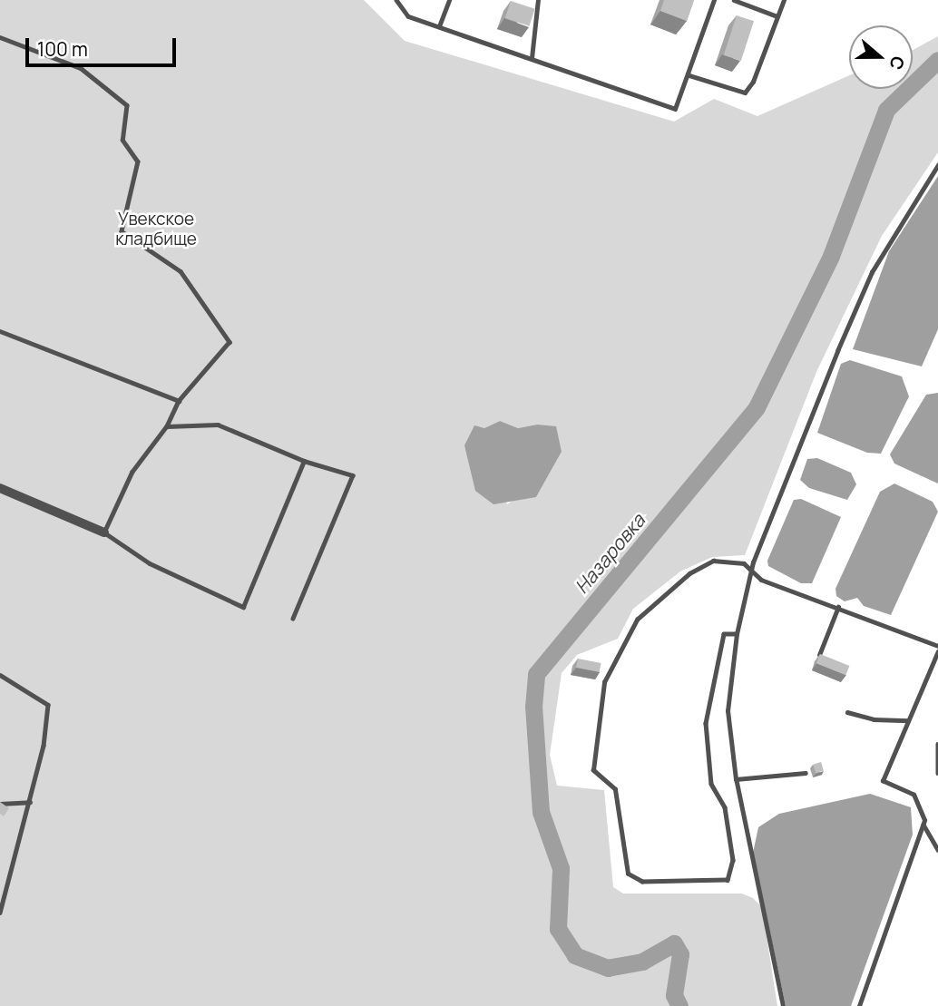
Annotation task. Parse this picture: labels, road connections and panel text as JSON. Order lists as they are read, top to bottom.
{
  "water": ["Назаровка"],
  "parks": ["Увекское кладбище"],
  "scale_bar": "100 m",
  "north": "right"
}
